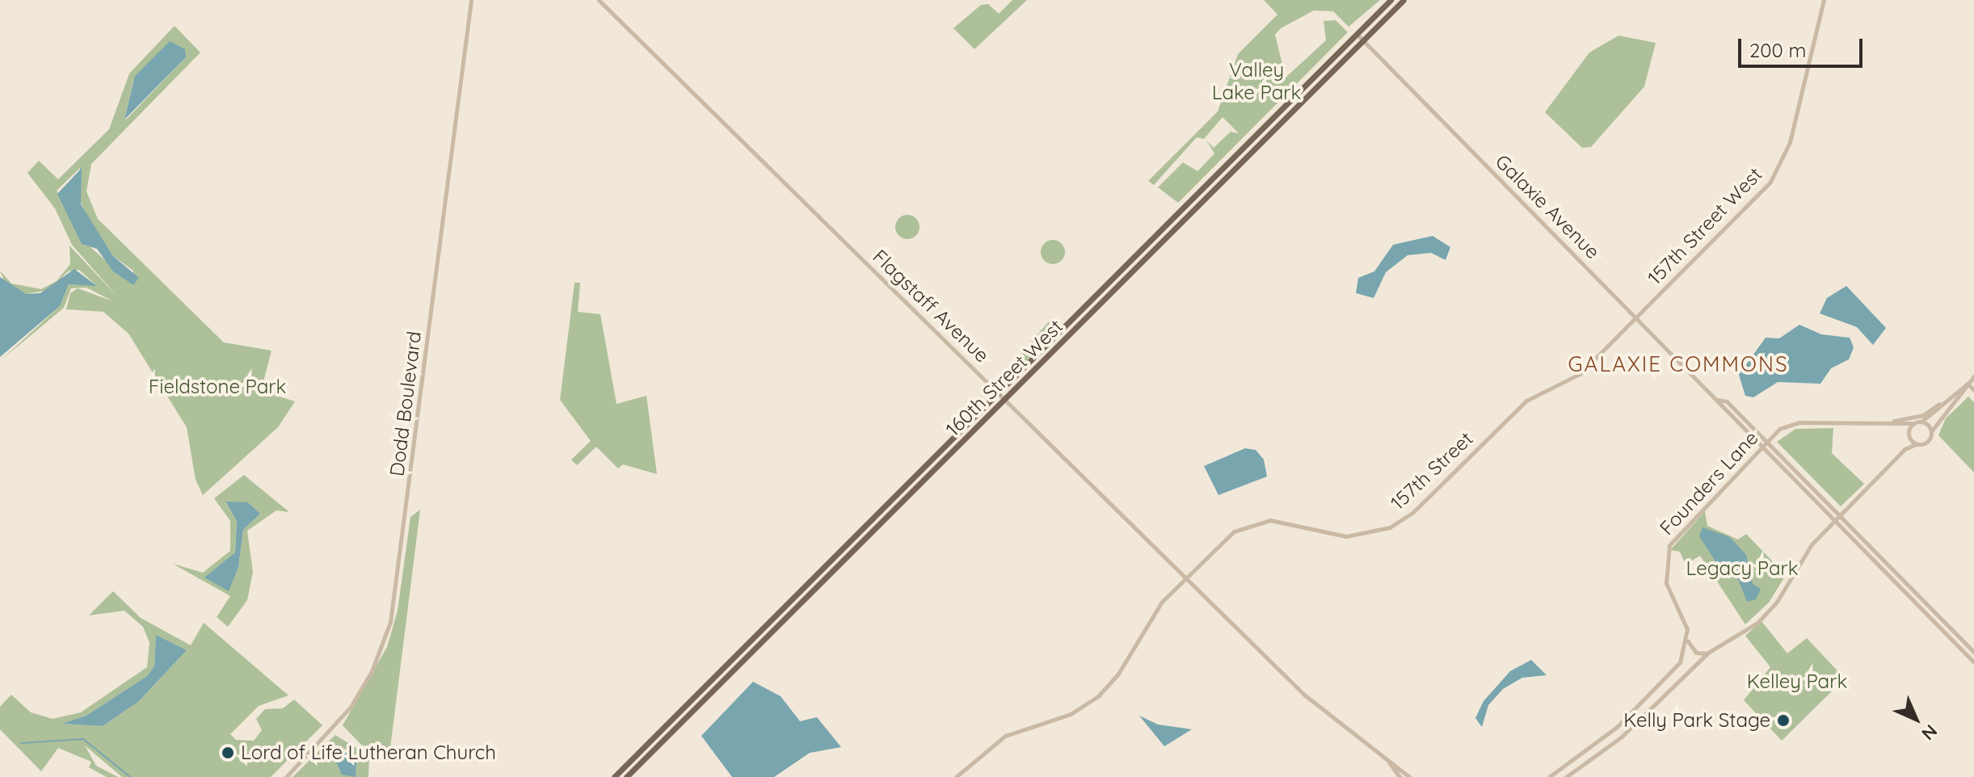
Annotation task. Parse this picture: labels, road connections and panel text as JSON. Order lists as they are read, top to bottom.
{
  "streets": {
    "main road": ["160th Street West"],
    "street": [
      "Galaxie Avenue",
      "157th Street West",
      "Flagstaff Avenue",
      "Dodd Boulevard",
      "157th Street",
      "Founders Lane"
    ]
  },
  "crossings": [
    ["Galaxie Avenue", "157th Street West"],
    ["Galaxie Avenue", "160th Street West"],
    ["Galaxie Avenue", "157th Street"],
    ["Galaxie Avenue", "Founders Lane"],
    ["157th Street West", "157th Street"],
    ["Flagstaff Avenue", "160th Street West"],
    ["Flagstaff Avenue", "157th Street"]
  ],
  "districts": ["GALAXIE COMMONS"],
  "parks": [
    "Valley Lake Park",
    "Fieldstone Park",
    "Legacy Park",
    "Kelley Park"
  ],
  "places": ["Kelly Park Stage", "Lord of Life Lutheran Church"],
  "scale_bar": "200 m",
  "north": "bottom right"
}
